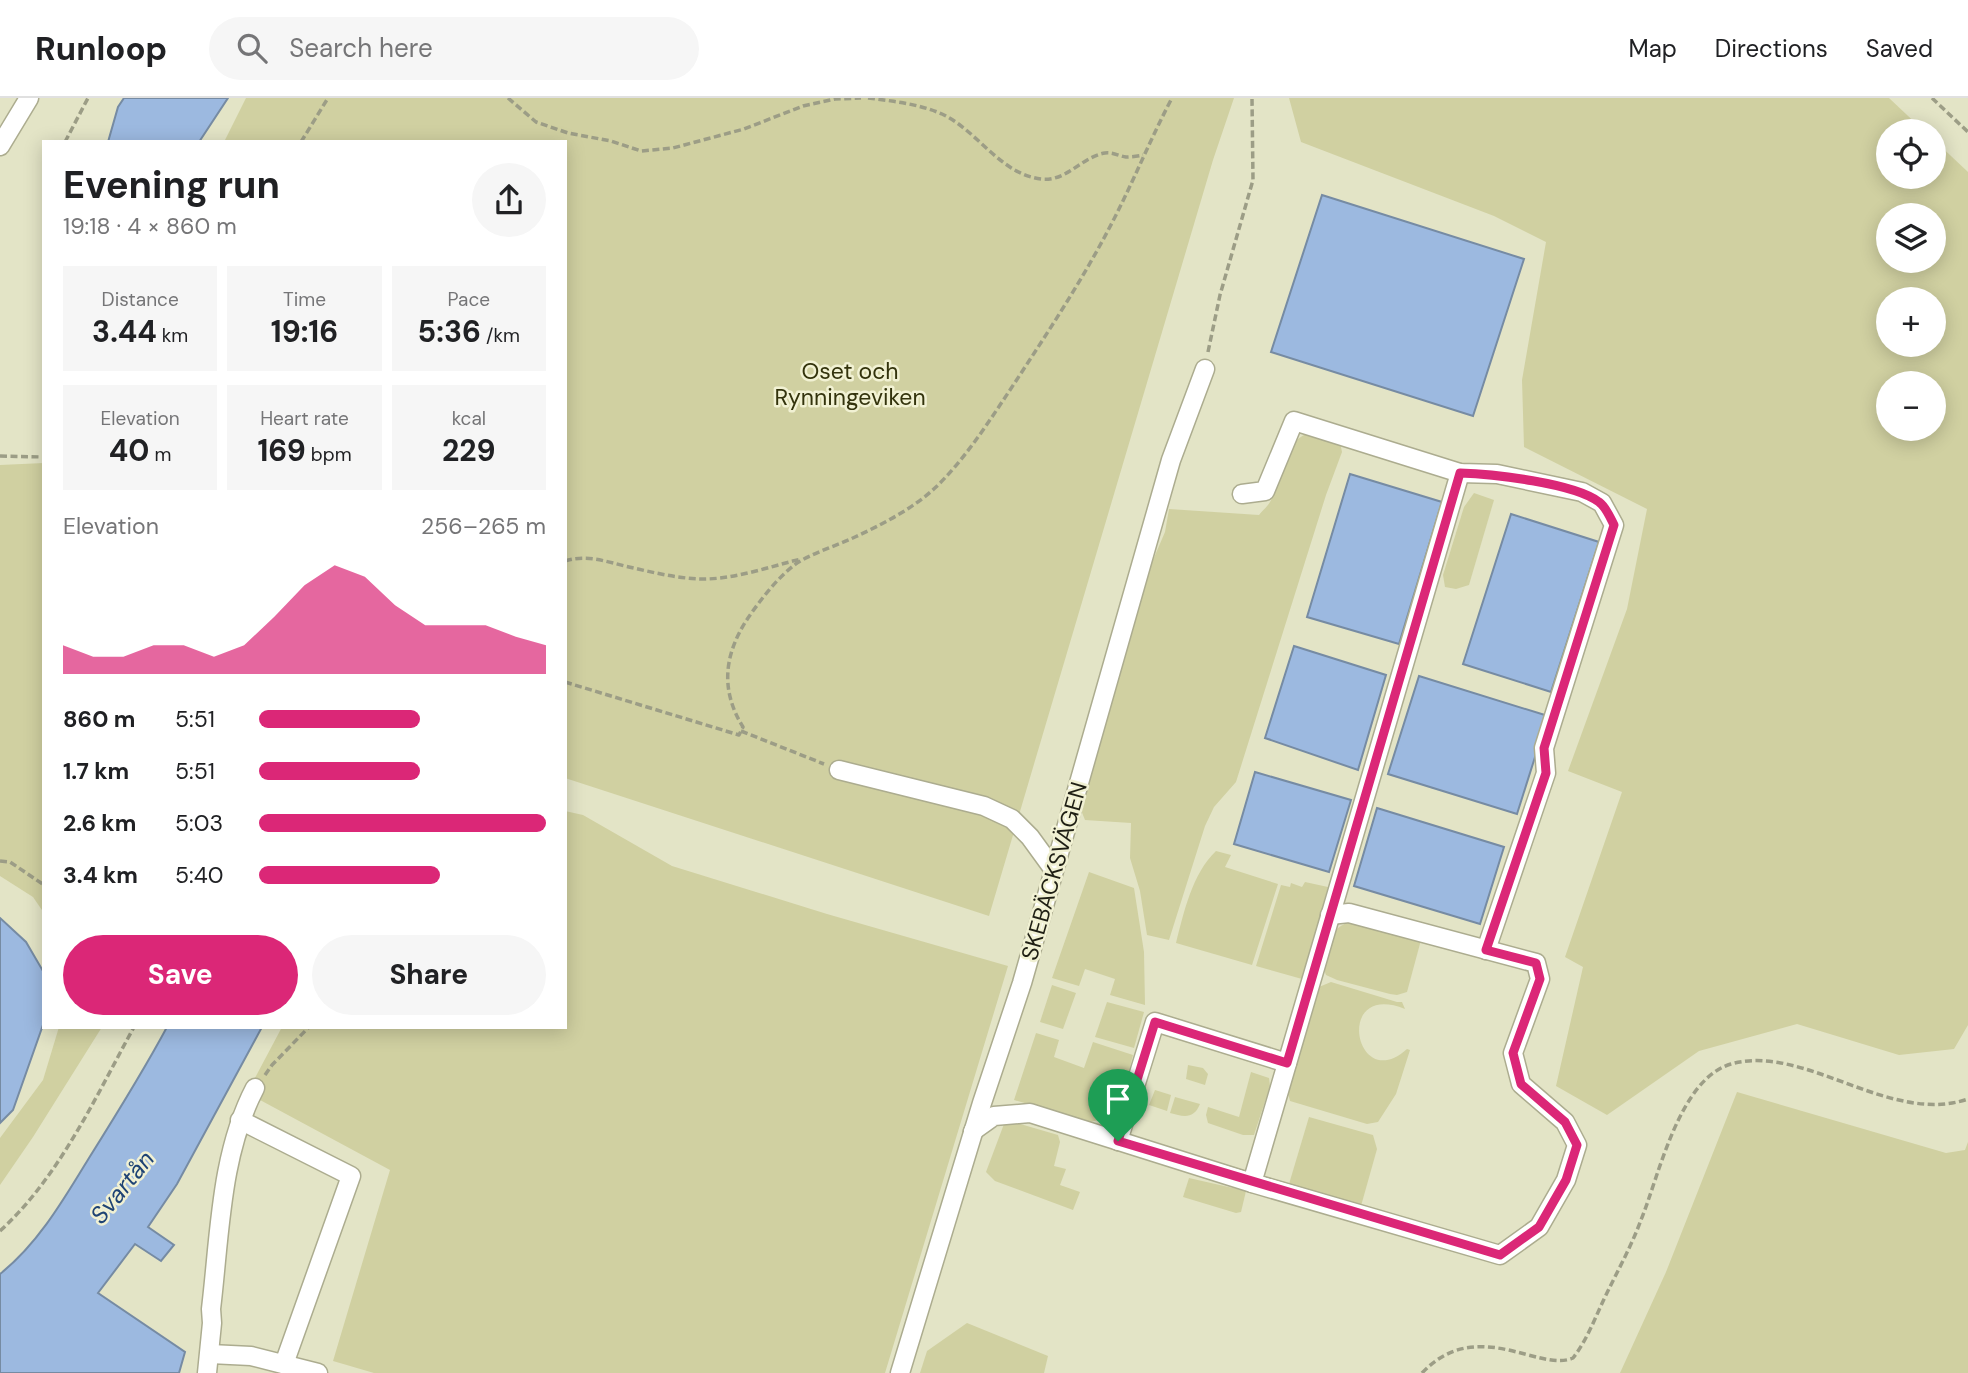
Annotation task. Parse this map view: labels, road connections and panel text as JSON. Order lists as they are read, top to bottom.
{
  "streets": {
    "street": ["SKEBÄCKSVÄGEN"]
  },
  "water": ["Svartån"],
  "parks": ["Oset och Rynningeviken"],
  "page": {
    "header": "Runloop",
    "search": "Search here",
    "nav": ["Map", "Directions", "Saved"],
    "map_buttons": ["+", "−"],
    "heading": ["Evening run", "19:18 · 4 × 860 m"],
    "stats": [
      ["Distance", "3.44 km"],
      ["Time", "19:16"],
      ["Pace", "5:36 /km"],
      ["Elevation", "40 m"],
      ["Heart rate", "169 bpm"],
      ["kcal", "229"]
    ],
    "chart": ["Elevation", "256–265 m"],
    "list": [
      {
        "name": "860 m",
        "note": "5:51"
      },
      {
        "name": "1.7 km",
        "note": "5:51"
      },
      {
        "name": "2.6 km",
        "note": "5:03"
      },
      {
        "name": "3.4 km",
        "note": "5:40"
      }
    ],
    "buttons": ["Save", "Share"]
  }
}
